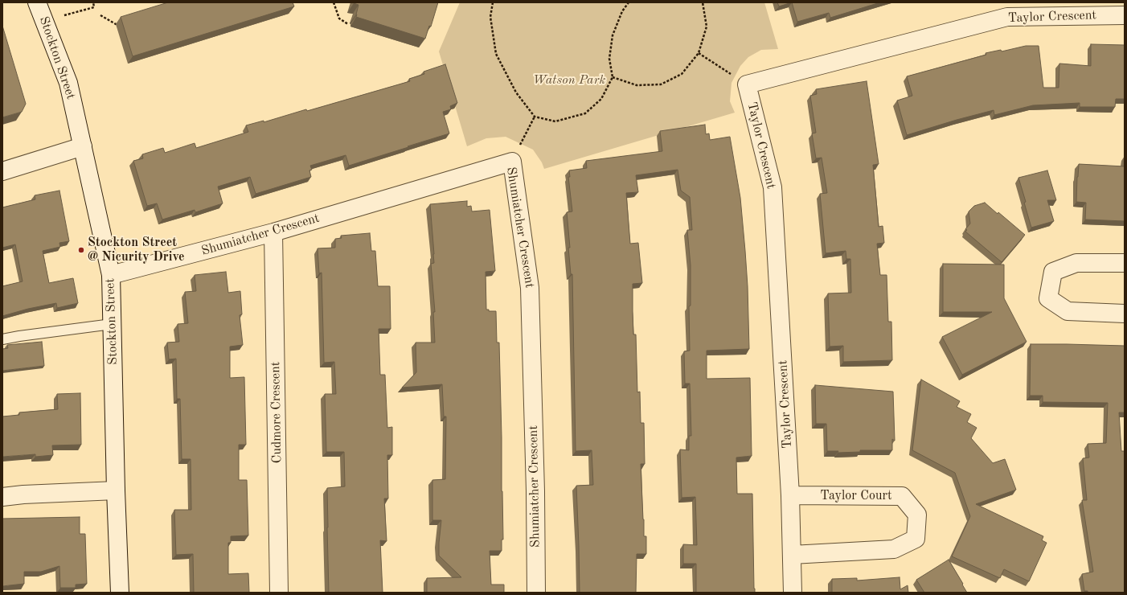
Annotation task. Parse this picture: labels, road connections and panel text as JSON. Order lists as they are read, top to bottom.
{
  "streets": {
    "street": [
      "Taylor Crescent",
      "Stockton Street",
      "Shumiatcher Crescent",
      "Cudmore Crescent",
      "Taylor Court"
    ]
  },
  "crossings": [
    ["Taylor Crescent", "Taylor Court"],
    ["Stockton Street", "Shumiatcher Crescent"],
    ["Shumiatcher Crescent", "Cudmore Crescent"]
  ],
  "parks": ["Watson Park"],
  "places": ["Stockton Street @ Nicurity Drive"]
}
